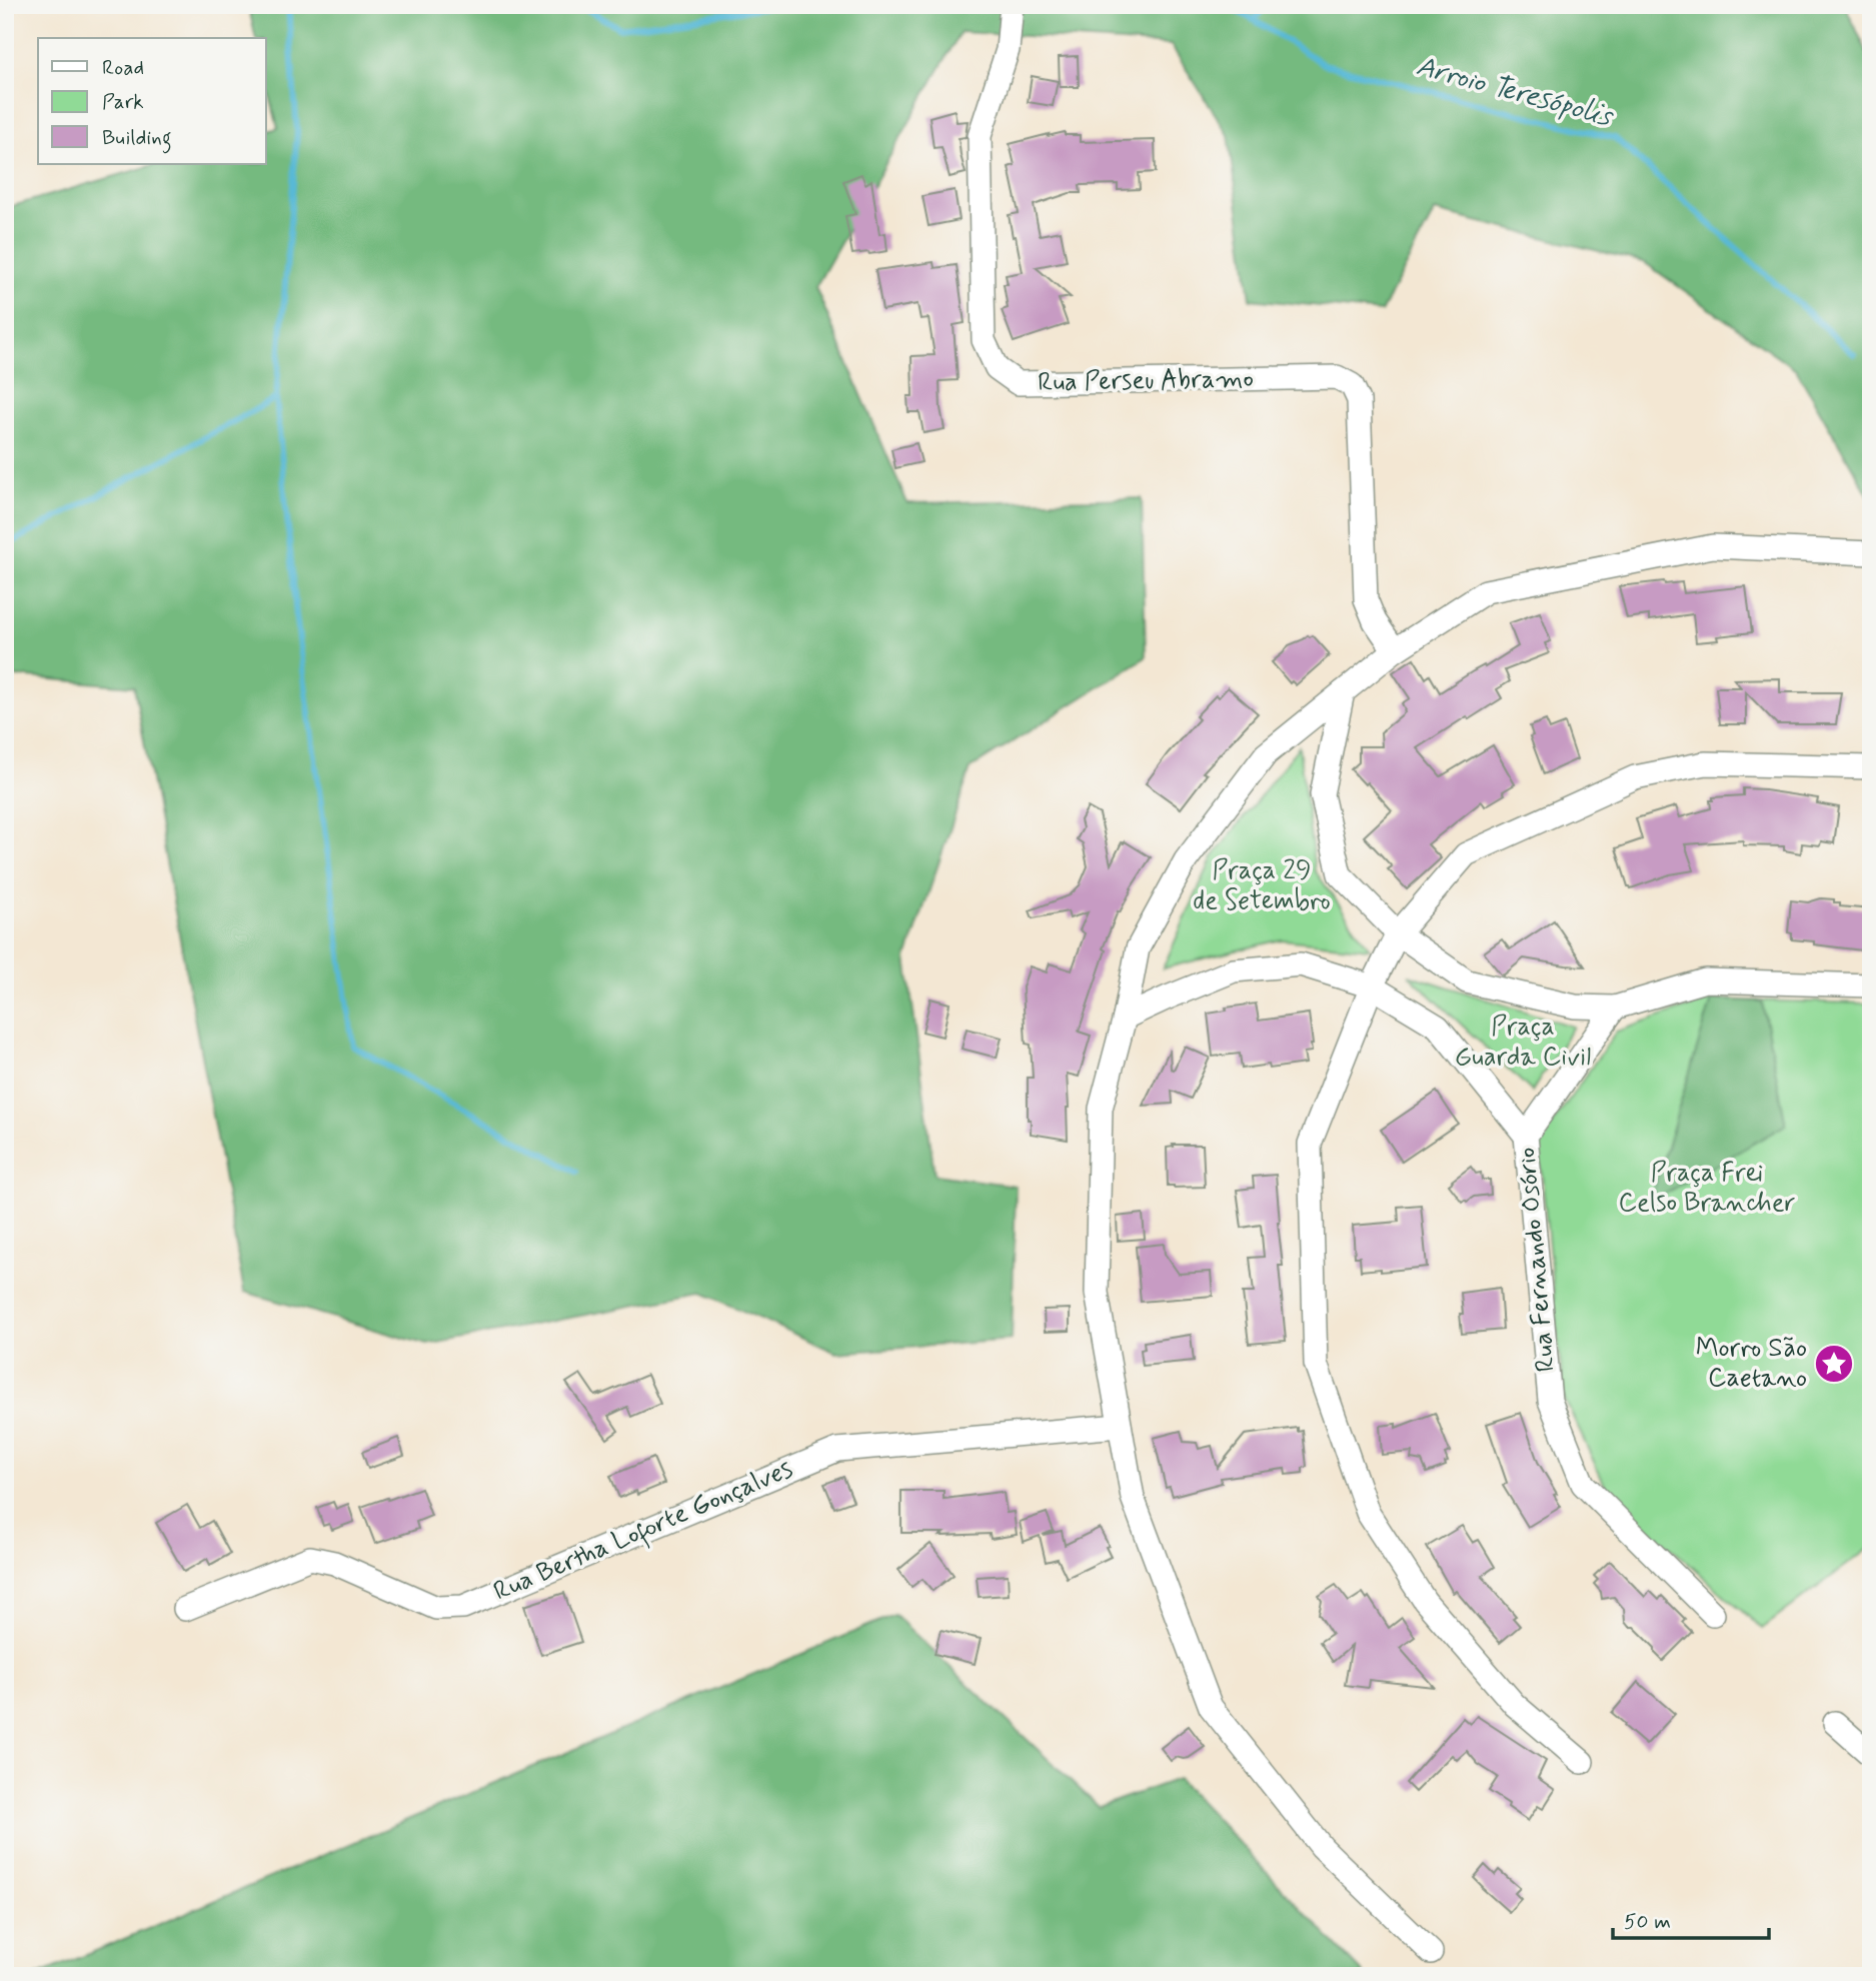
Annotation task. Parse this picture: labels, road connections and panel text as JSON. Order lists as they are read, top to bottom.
{
  "streets": {
    "street": ["Rua Perseu Abramo", "Rua Fernando Osório", "Rua Bertha Loforte Gonçalves"]
  },
  "water": ["Arroio Teresópolis"],
  "parks": ["Praça 29 de Setembro", "Praça Guarda Civil", "Praça Frei Celso Brancher"],
  "places": {
    "place": ["Morro São Caetano"]
  },
  "legend": ["Road", "Park", "Building"],
  "scale_bar": "50 m"
}
